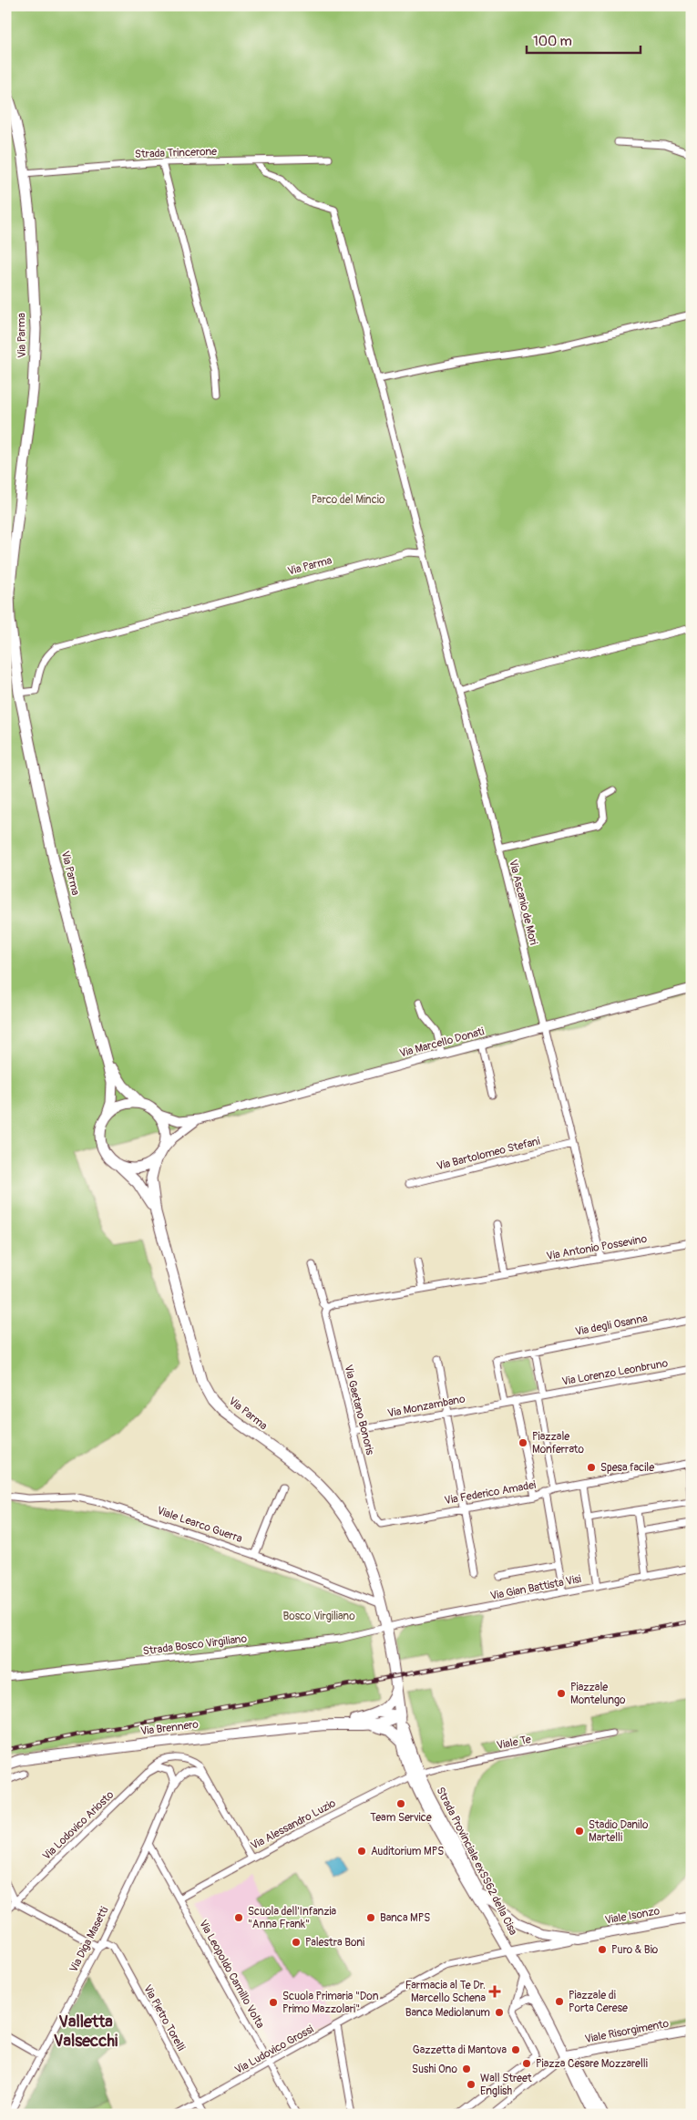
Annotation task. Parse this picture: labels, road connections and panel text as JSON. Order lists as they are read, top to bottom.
{
  "streets": {
    "main road": [
      "Via Parma",
      "Via Brennero",
      "Strada Provinciale exSS62 della Cisa",
      "Viale Isonzo",
      "Viale Risorgimento"
    ],
    "street": [
      "Strada Trincerone",
      "Via Ascanio de Mori",
      "Via Marcello Donati",
      "Via Bartolomeo Stefani",
      "Via Antonio Possevino",
      "Via degli Osanna",
      "Via Lorenzo Leonbruno",
      "Via Monzambano",
      "Via Gaetano Bonoris",
      "Via Federico Amadei",
      "Viale Learco Guerra",
      "Via Gian Battista Visi",
      "Strada Bosco Virgiliano",
      "Viale Te",
      "Via Alessandro Luzio",
      "Via Lodovico Ariosto",
      "Via Diga Masetti",
      "Via Leopoldo Camillo Volta",
      "Via Pietro Torelli",
      "Via Ludovico Grossi"
    ]
  },
  "crossings": [
    ["Strada Trincerone", "Via Parma"],
    ["Strada Trincerone", "Via Ascanio de Mori"],
    ["Via Parma", "Via Ascanio de Mori"],
    ["Via Parma", "Via Marcello Donati"],
    ["Via Parma", "Viale Learco Guerra"],
    ["Via Parma", "Via Gian Battista Visi"],
    ["Via Parma", "Strada Bosco Virgiliano"],
    ["Via Parma", "Via Brennero"],
    ["Via Parma", "Strada Provinciale exSS62 della Cisa"],
    ["Via Ascanio de Mori", "Via Marcello Donati"],
    ["Via Ascanio de Mori", "Via Bartolomeo Stefani"],
    ["Via Ascanio de Mori", "Via Antonio Possevino"],
    ["Via Antonio Possevino", "Via Gaetano Bonoris"],
    ["Via degli Osanna", "Via Monzambano"],
    ["Via Lorenzo Leonbruno", "Via Monzambano"],
    ["Via Monzambano", "Via Gaetano Bonoris"],
    ["Via Gaetano Bonoris", "Via Federico Amadei"],
    ["Via Gian Battista Visi", "Strada Bosco Virgiliano"],
    ["Via Brennero", "Strada Provinciale exSS62 della Cisa"],
    ["Viale Te", "Via Alessandro Luzio"],
    ["Viale Te", "Strada Provinciale exSS62 della Cisa"],
    ["Via Alessandro Luzio", "Via Lodovico Ariosto"],
    ["Via Alessandro Luzio", "Strada Provinciale exSS62 della Cisa"],
    ["Via Alessandro Luzio", "Via Leopoldo Camillo Volta"],
    ["Via Lodovico Ariosto", "Via Diga Masetti"],
    ["Strada Provinciale exSS62 della Cisa", "Viale Isonzo"],
    ["Strada Provinciale exSS62 della Cisa", "Via Ludovico Grossi"],
    ["Viale Isonzo", "Via Ludovico Grossi"],
    ["Via Diga Masetti", "Via Leopoldo Camillo Volta"],
    ["Via Diga Masetti", "Via Pietro Torelli"],
    ["Via Leopoldo Camillo Volta", "Via Ludovico Grossi"],
    ["Via Pietro Torelli", "Via Ludovico Grossi"]
  ],
  "districts": ["Valletta Valsecchi"],
  "parks": ["Parco del Mincio", "Bosco Virgiliano"],
  "places": {
    "other": [
      "Piazzale Monferrato",
      "Spesa facile",
      "Piazzale Montelungo",
      "Team Service",
      "Stadio Danilo Martelli",
      "Auditorium MPS",
      "Scuola dell'Infanzia \"Anna Frank\"",
      "Banca MPS",
      "Palestra Boni",
      "Puro & Bio",
      "Piazzale di Porta Cerese",
      "Scuola Primaria \"Don Primo Mazzolari\"",
      "Banca Mediolanum",
      "Gazzetta di Mantova",
      "Piazza Cesare Mozzarelli",
      "Sushi Ono",
      "Wall Street English"
    ],
    "health": ["Farmacia al Te Dr. Marcello Schena"]
  },
  "scale_bar": "100 m"
}
